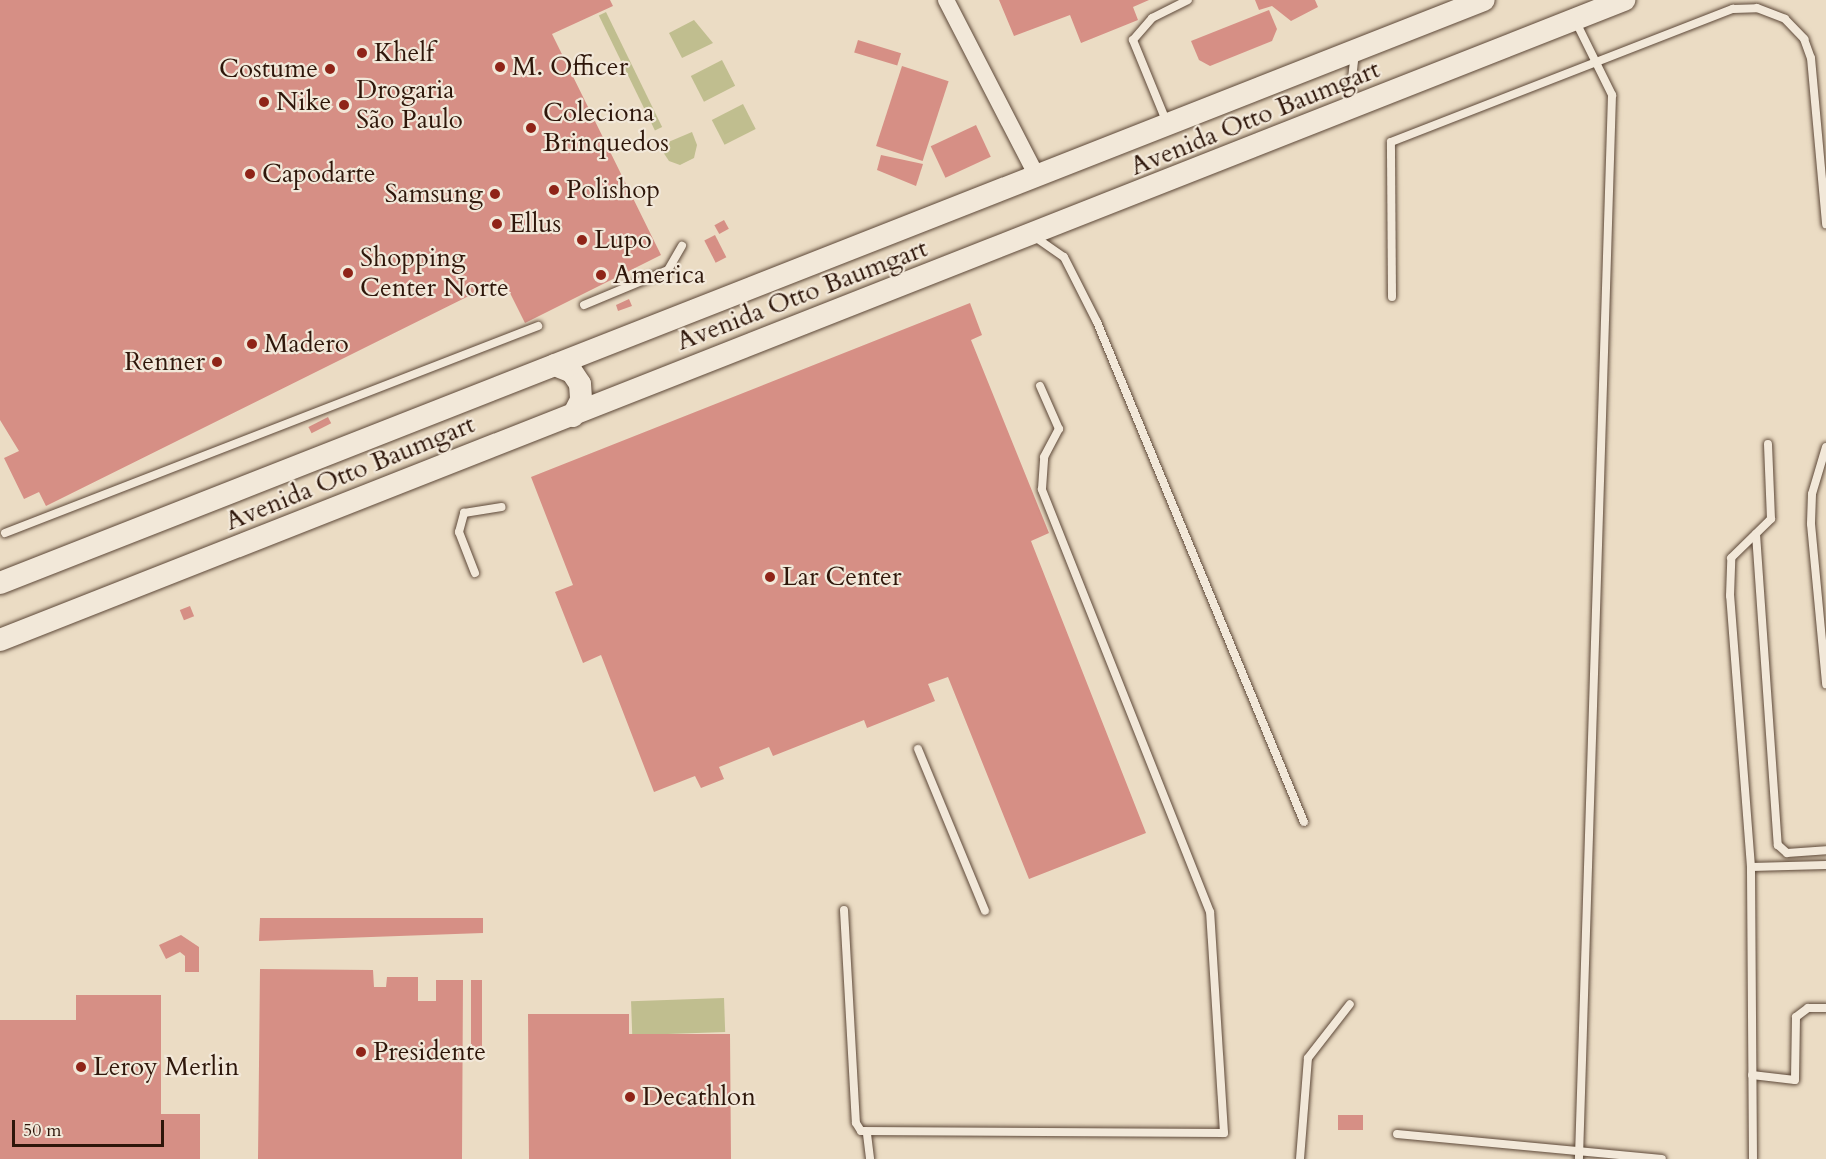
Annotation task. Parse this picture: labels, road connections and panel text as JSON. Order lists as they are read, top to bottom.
{
  "streets": {
    "main road": ["Avenida Otto Baumgart"]
  },
  "places": [
    "Khelf",
    "M. Officer",
    "Costume",
    "Nike",
    "Drogaria São Paulo",
    "Coleciona Brinquedos",
    "Capodarte",
    "Polishop",
    "Samsung",
    "Ellus",
    "Lupo",
    "Shopping Center Norte",
    "America",
    "Madero",
    "Renner",
    "Lar Center",
    "Presidente",
    "Leroy Merlin",
    "Decathlon"
  ],
  "scale_bar": "50 m"
}
